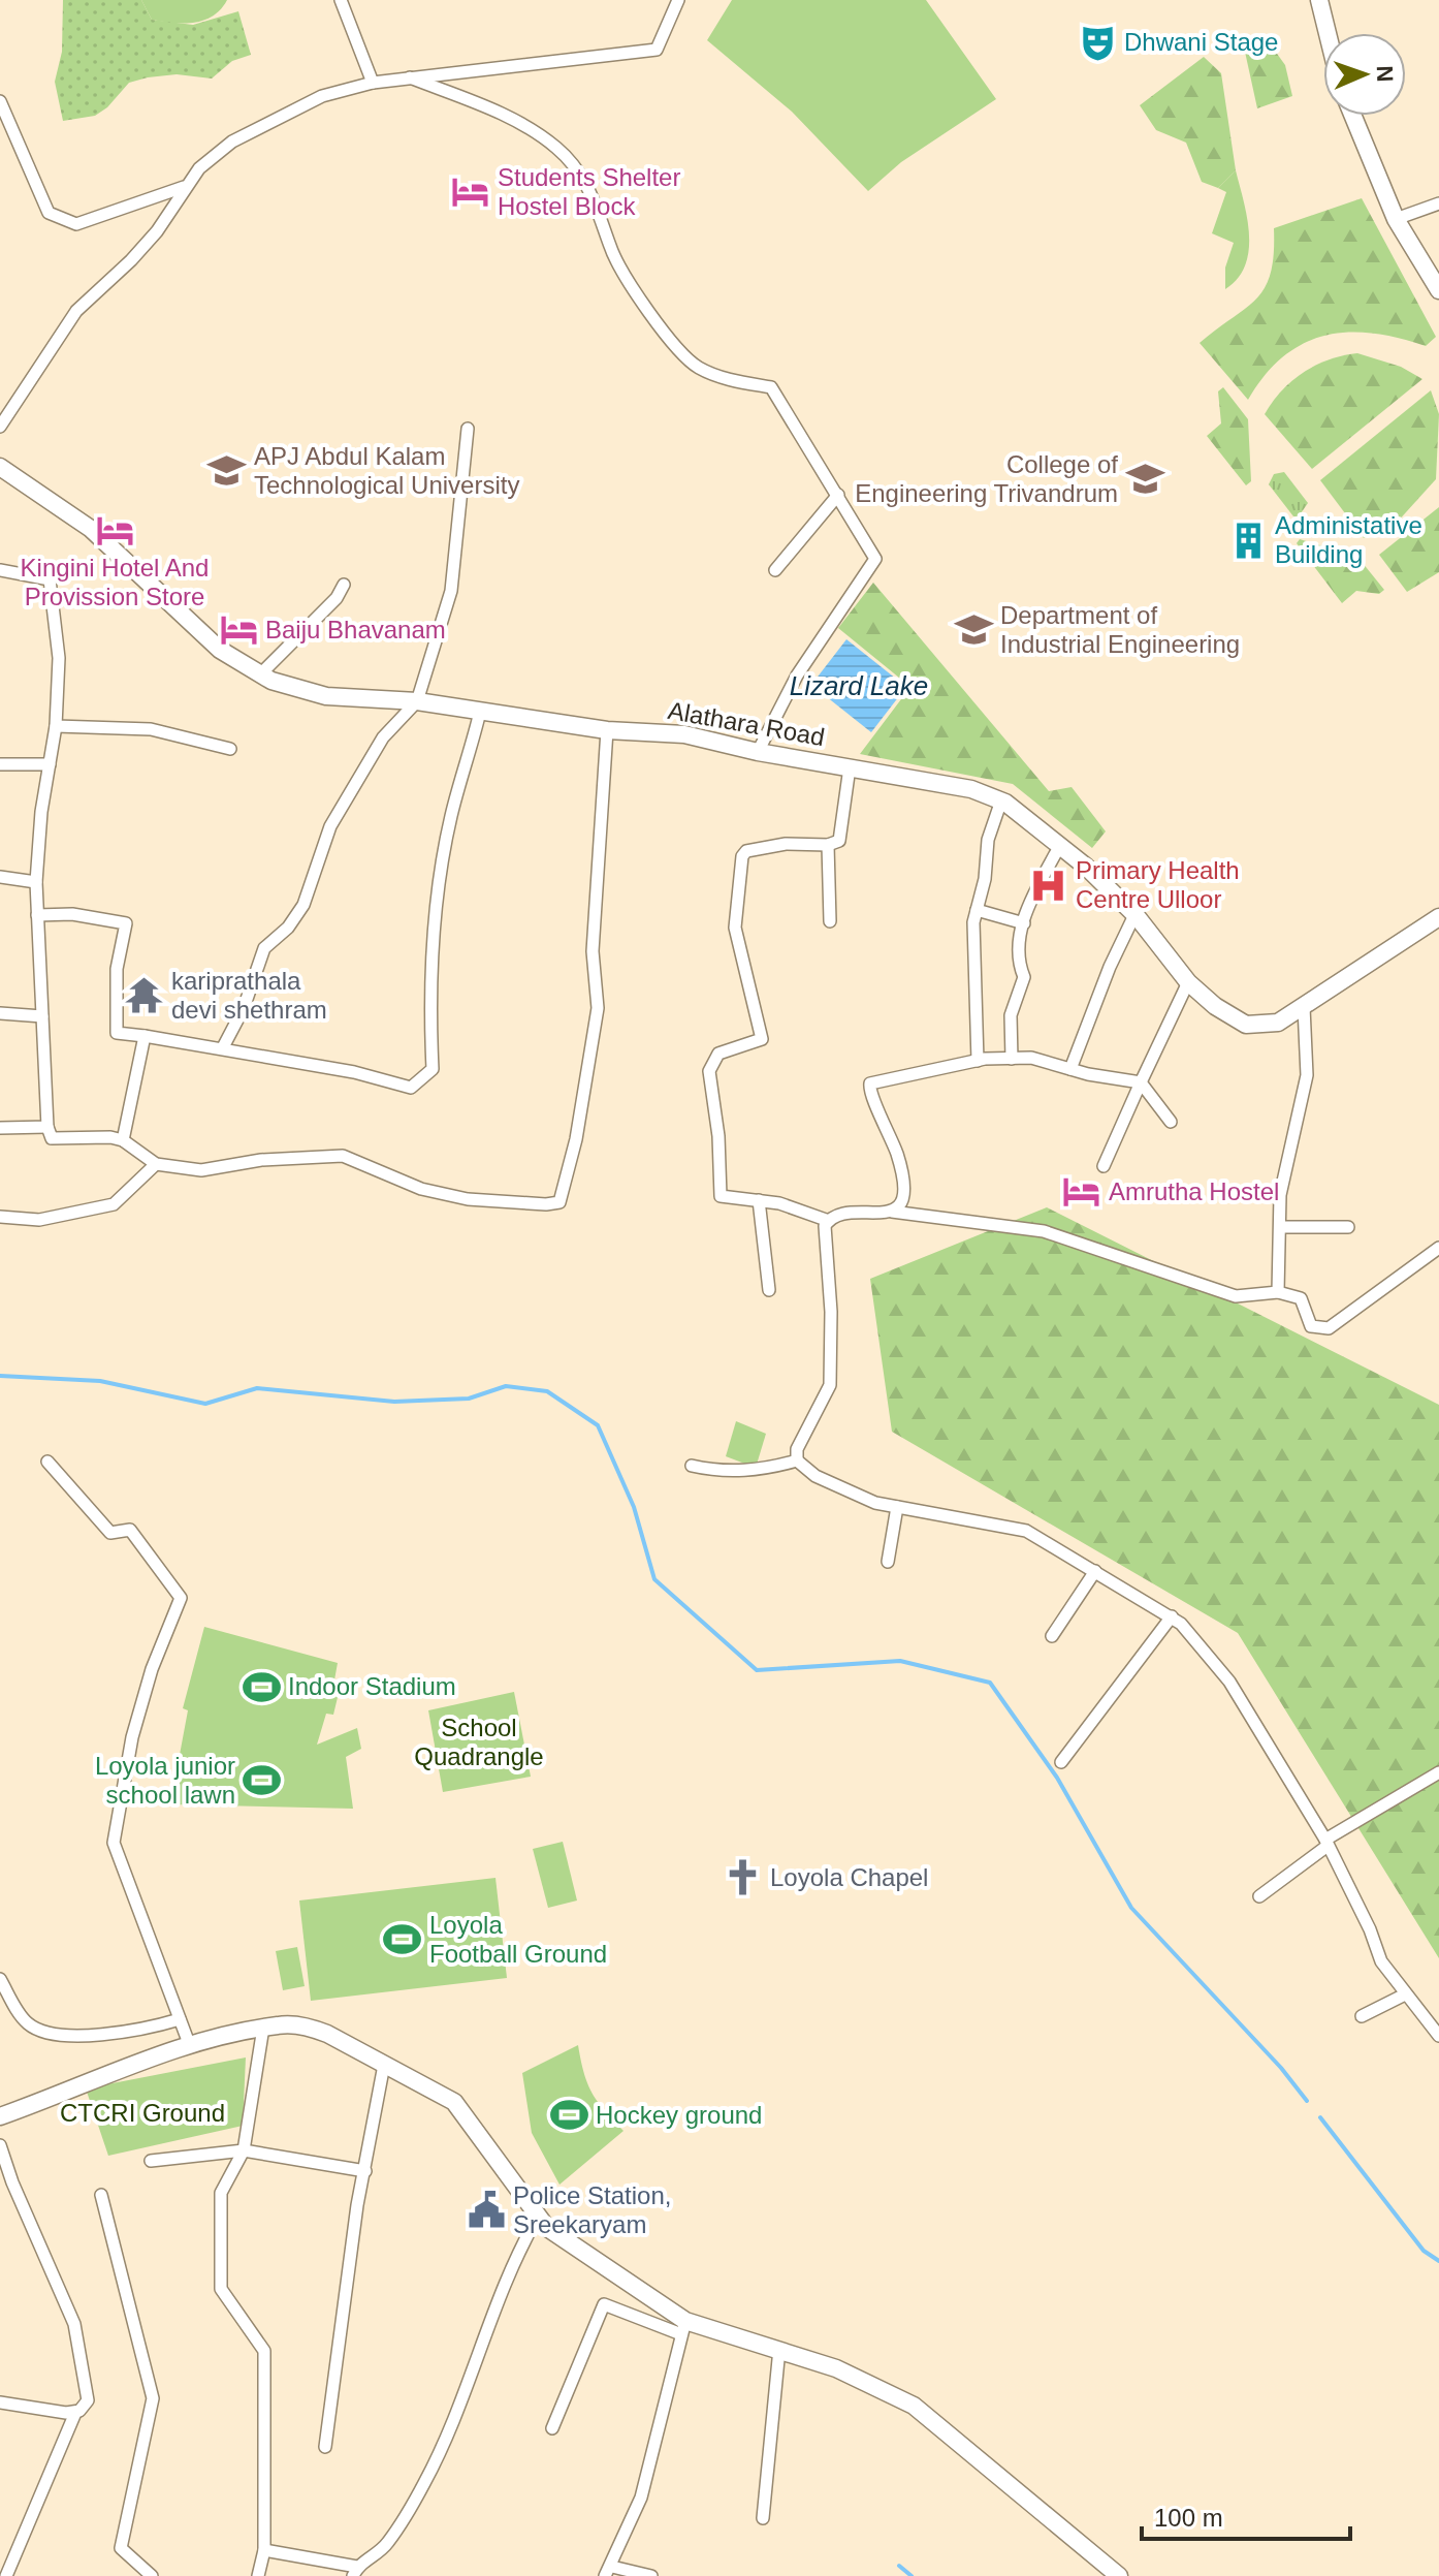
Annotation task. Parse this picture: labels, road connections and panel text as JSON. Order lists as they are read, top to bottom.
{
  "streets": {
    "street": ["Alathara Road"]
  },
  "water": ["Lizard Lake"],
  "parks": ["School Quadrangle", "CTCRI Ground"],
  "places": {
    "theatre": ["Dhwani Stage"],
    "hotel": [
      "Students Shelter Hostel Block",
      "Kingini Hotel And Provission Store",
      "Baiju Bhavanam",
      "Amrutha Hostel"
    ],
    "school or university": ["APJ Abdul Kalam Technological University", "College of Engineering Trivandrum", "Department of Industrial Engineering"],
    "building": ["Administative Building"],
    "hospital": ["Primary Health Centre Ulloor"],
    "temple": ["kariprathala devi shethram"],
    "sports": [
      "Indoor Stadium",
      "Loyola junior school lawn",
      "Loyola Football Ground",
      "Hockey ground"
    ],
    "church": ["Loyola Chapel"],
    "public building": ["Police Station, Sreekaryam"]
  },
  "scale_bar": "100 m",
  "north": "right"
}
